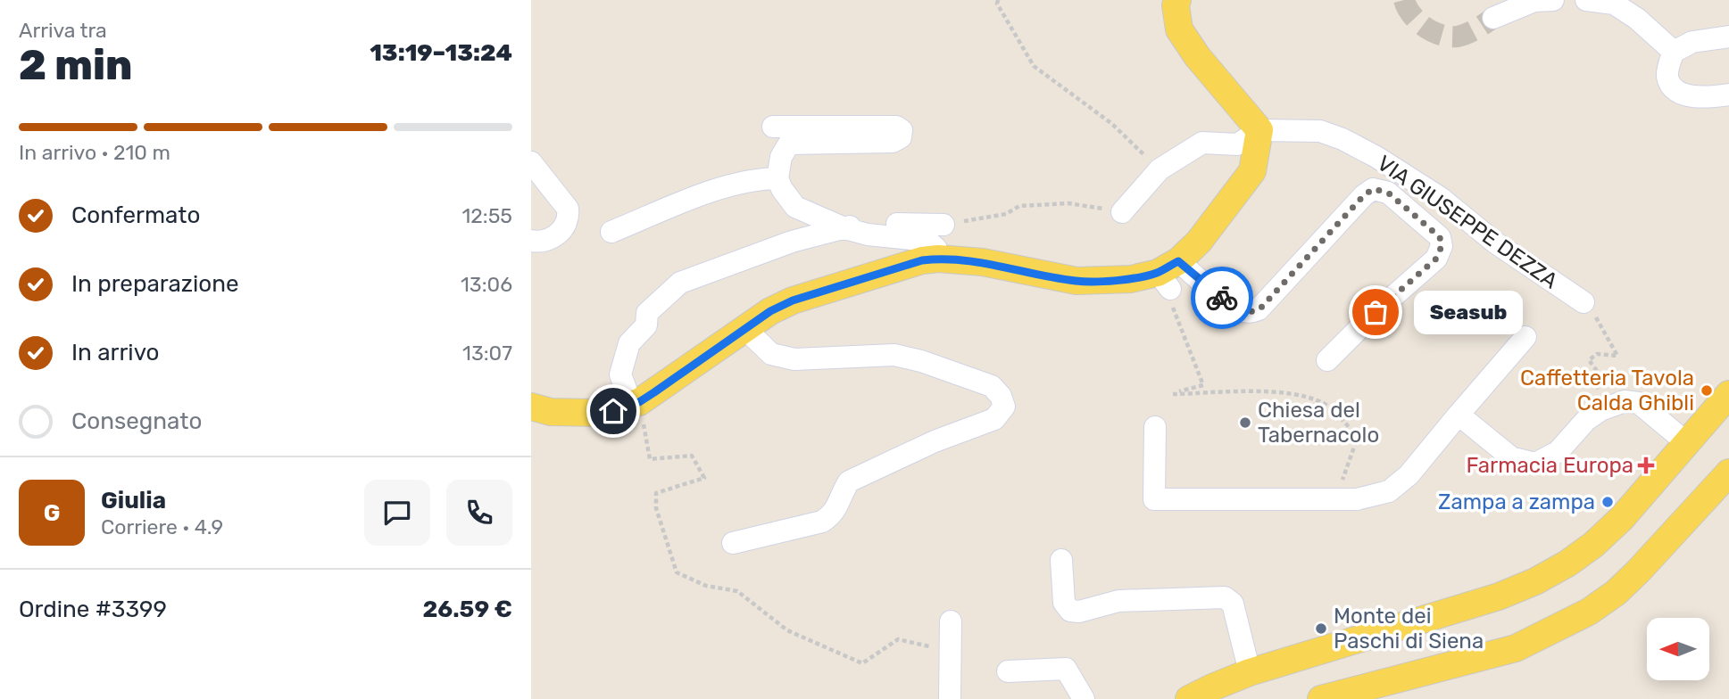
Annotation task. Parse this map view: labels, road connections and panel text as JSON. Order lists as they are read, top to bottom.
{
  "streets": {
    "street": ["VIA GIUSEPPE DEZZA"]
  },
  "places": {
    "other": [
      "Seasub",
      "Caffetteria Tavola Calda Ghibli",
      "Chiesa del Tabernacolo",
      "Zampa a zampa",
      "Monte dei Paschi di Siena"
    ],
    "health": ["Farmacia Europa"]
  },
  "north": "left",
  "page": {
    "heading": ["2 min", "Arriva tra", "13:19–13:24"],
    "panel": [
      "Giulia",
      "Corriere · 4.9",
      "Ordine #3399",
      "26.59 €"
    ],
    "bar": "In arrivo · 210 m",
    "list": [
      ["Confermato", "12:55"],
      ["In preparazione", "13:06"],
      ["In arrivo", "13:07"],
      "Consegnato"
    ],
    "bubble": "Seasub",
    "round": "G"
  }
}
